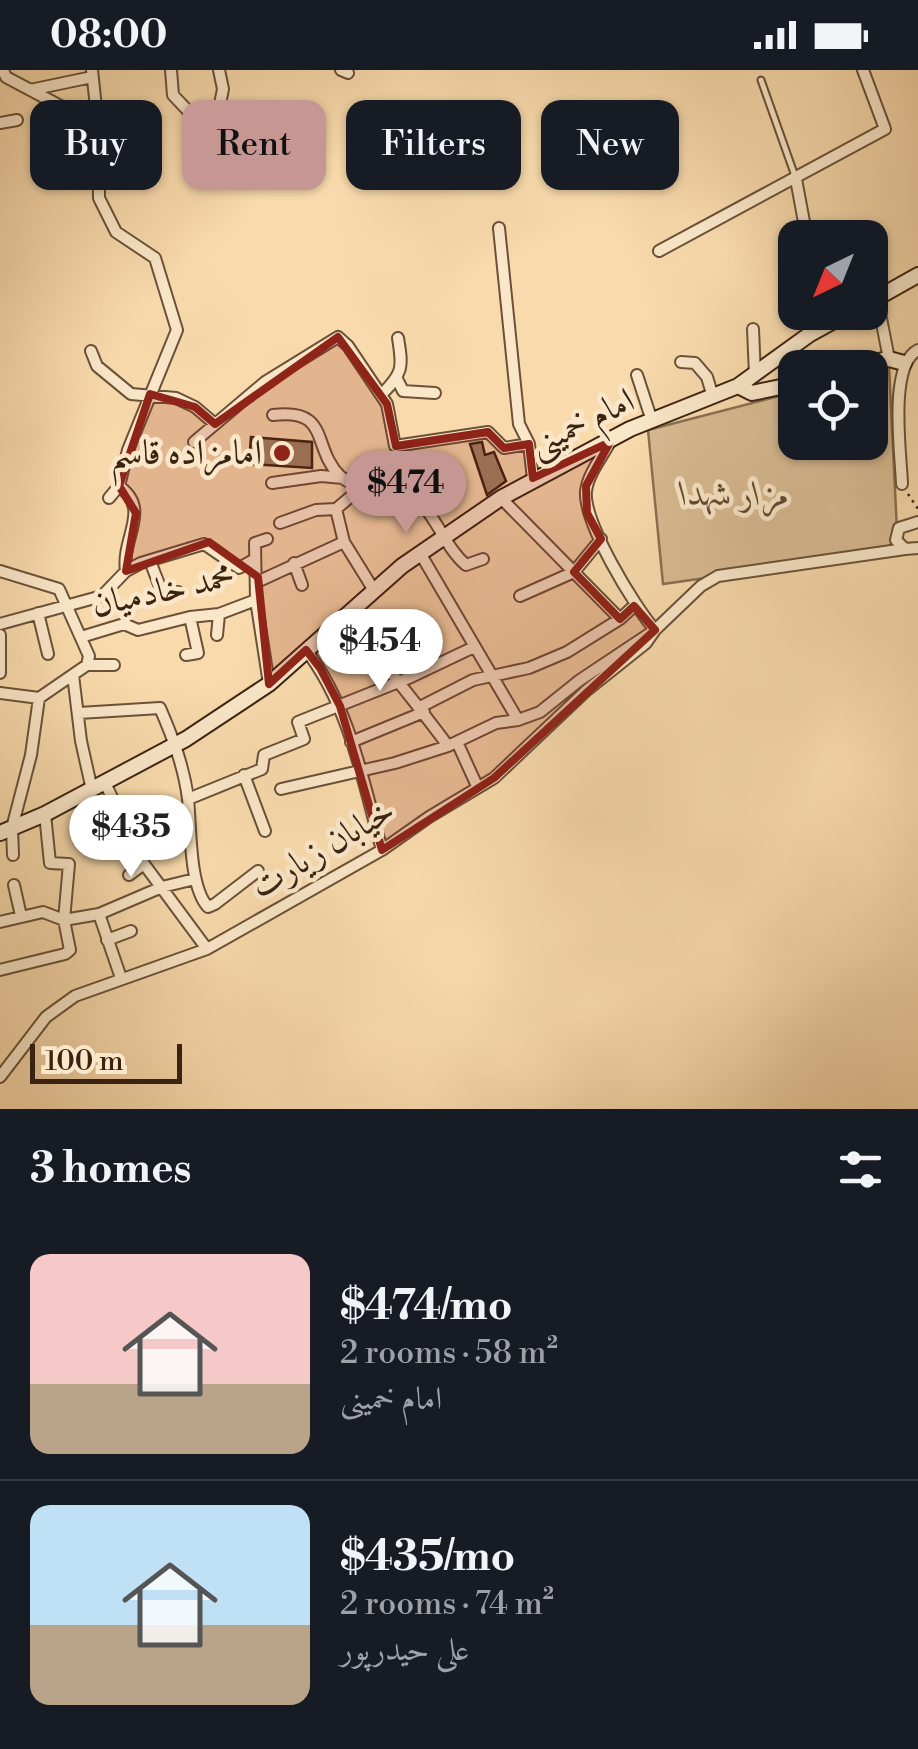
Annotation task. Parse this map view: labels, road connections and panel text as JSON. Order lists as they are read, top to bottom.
{
  "streets": {
    "street": ["امام خمینی", "محمد خادمیان", "خیابان زیارت"]
  },
  "parks": ["مزار شهدا"],
  "places": ["امامزاده قاسم"],
  "scale_bar": "100 m",
  "north": "bottom left",
  "page": {
    "status": "08:00",
    "chip": [
      "Buy",
      "Rent",
      "Filters",
      "New"
    ],
    "price": ["$474", "$454", "$435"],
    "scale": "100 m",
    "heading": "3 homes",
    "list": [
      {
        "name": "$474/mo",
        "note": "2 rooms · 58 m² · امام خمینی"
      },
      {
        "name": "$435/mo",
        "note": "2 rooms · 74 m² · علی حیدرپور"
      }
    ]
  }
}
